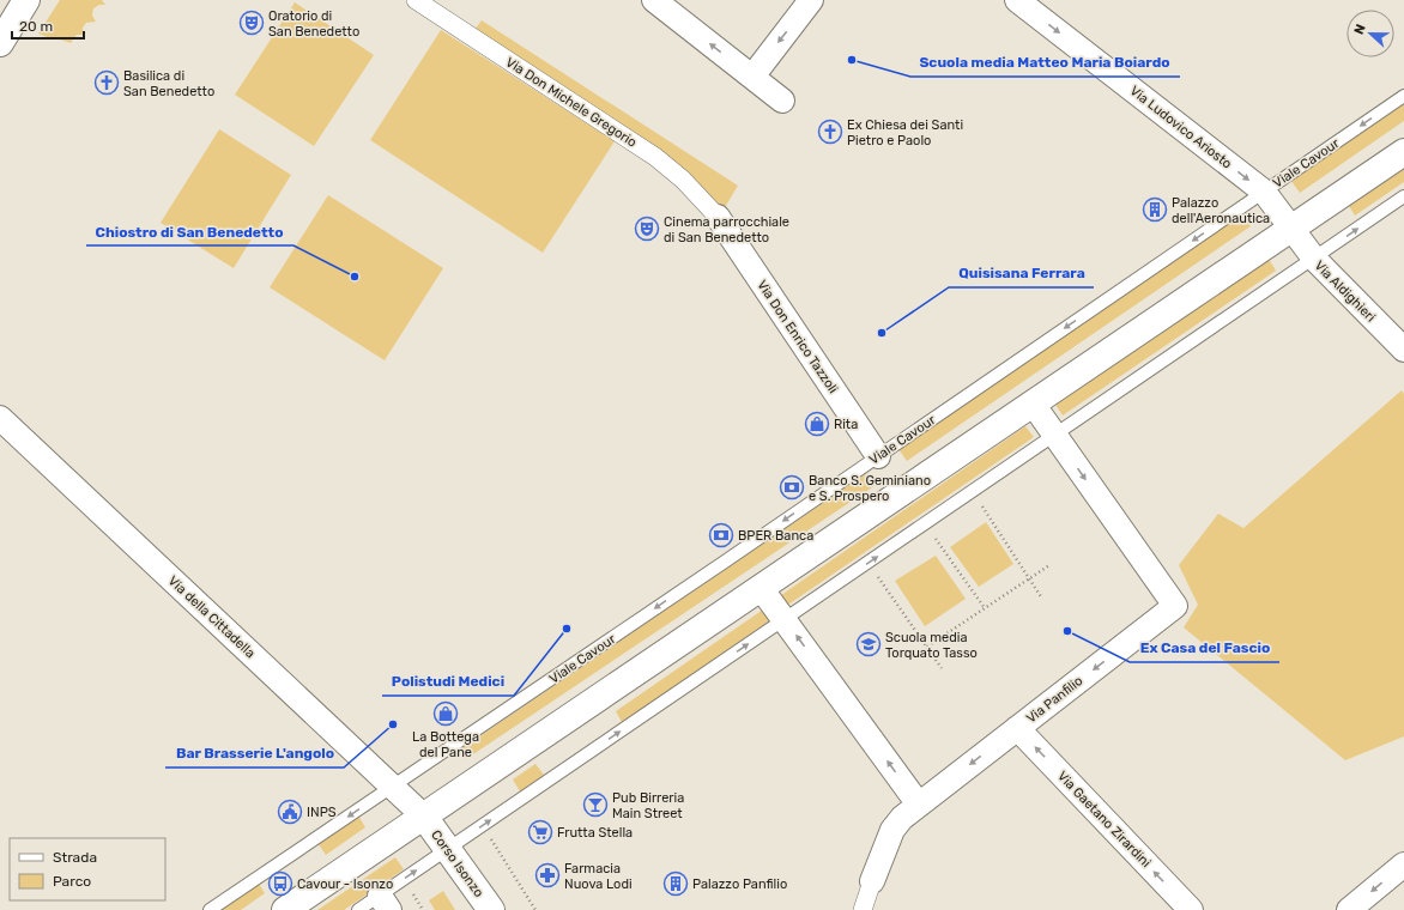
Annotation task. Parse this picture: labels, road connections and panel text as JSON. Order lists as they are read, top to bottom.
{
  "streets": {
    "street": [
      "Via Don Michele Gregorio",
      "Via Ludovico Ariosto",
      "Via Aldighieri",
      "Via Don Enrico Tazzoli",
      "Via della Cittadella",
      "Via Panfilio",
      "Via Gaetano Zirardini",
      "Corso Isonzo"
    ],
    "lane": ["Viale Cavour"]
  },
  "crossings": [
    ["Via Don Michele Gregorio", "Via Don Enrico Tazzoli"],
    ["Via Ludovico Ariosto", "Viale Cavour"],
    ["Via Ludovico Ariosto", "Via Aldighieri"],
    ["Viale Cavour", "Via Don Enrico Tazzoli"],
    ["Viale Cavour", "Via della Cittadella"],
    ["Via della Cittadella", "Corso Isonzo"],
    ["Via Panfilio", "Via Gaetano Zirardini"]
  ],
  "one_way": ["Via Ludovico Ariosto", "Via Gaetano Zirardini"],
  "places": {
    "theatre": ["Oratorio di San Benedetto", "Cinema parrocchiale di San Benedetto"],
    "other": [
      "Scuola media Matteo Maria Boiardo",
      "Chiostro di San Benedetto",
      "Quisisana Ferrara",
      "Polistudi Medici",
      "Ex Casa del Fascio",
      "Bar Brasserie L'angolo"
    ],
    "church": ["Basilica di San Benedetto", "Ex Chiesa dei Santi Pietro e Paolo"],
    "building": ["Palazzo dell'Aeronautica", "Palazzo Panfilio"],
    "shop": ["Rita", "La Bottega del Pane"],
    "bank": ["Banco S. Geminiano e S. Prospero", "BPER Banca"],
    "school or university": ["Scuola media Torquato Tasso"],
    "bar": ["Pub Birreria Main Street"],
    "public building": ["INPS"],
    "supermarket": ["Frutta Stella"],
    "pharmacy": ["Farmacia Nuova Lodi"],
    "bus stop": ["Cavour - Isonzo"]
  },
  "legend": ["Strada", "Parco"],
  "scale_bar": "20 m",
  "north": "left"
}
